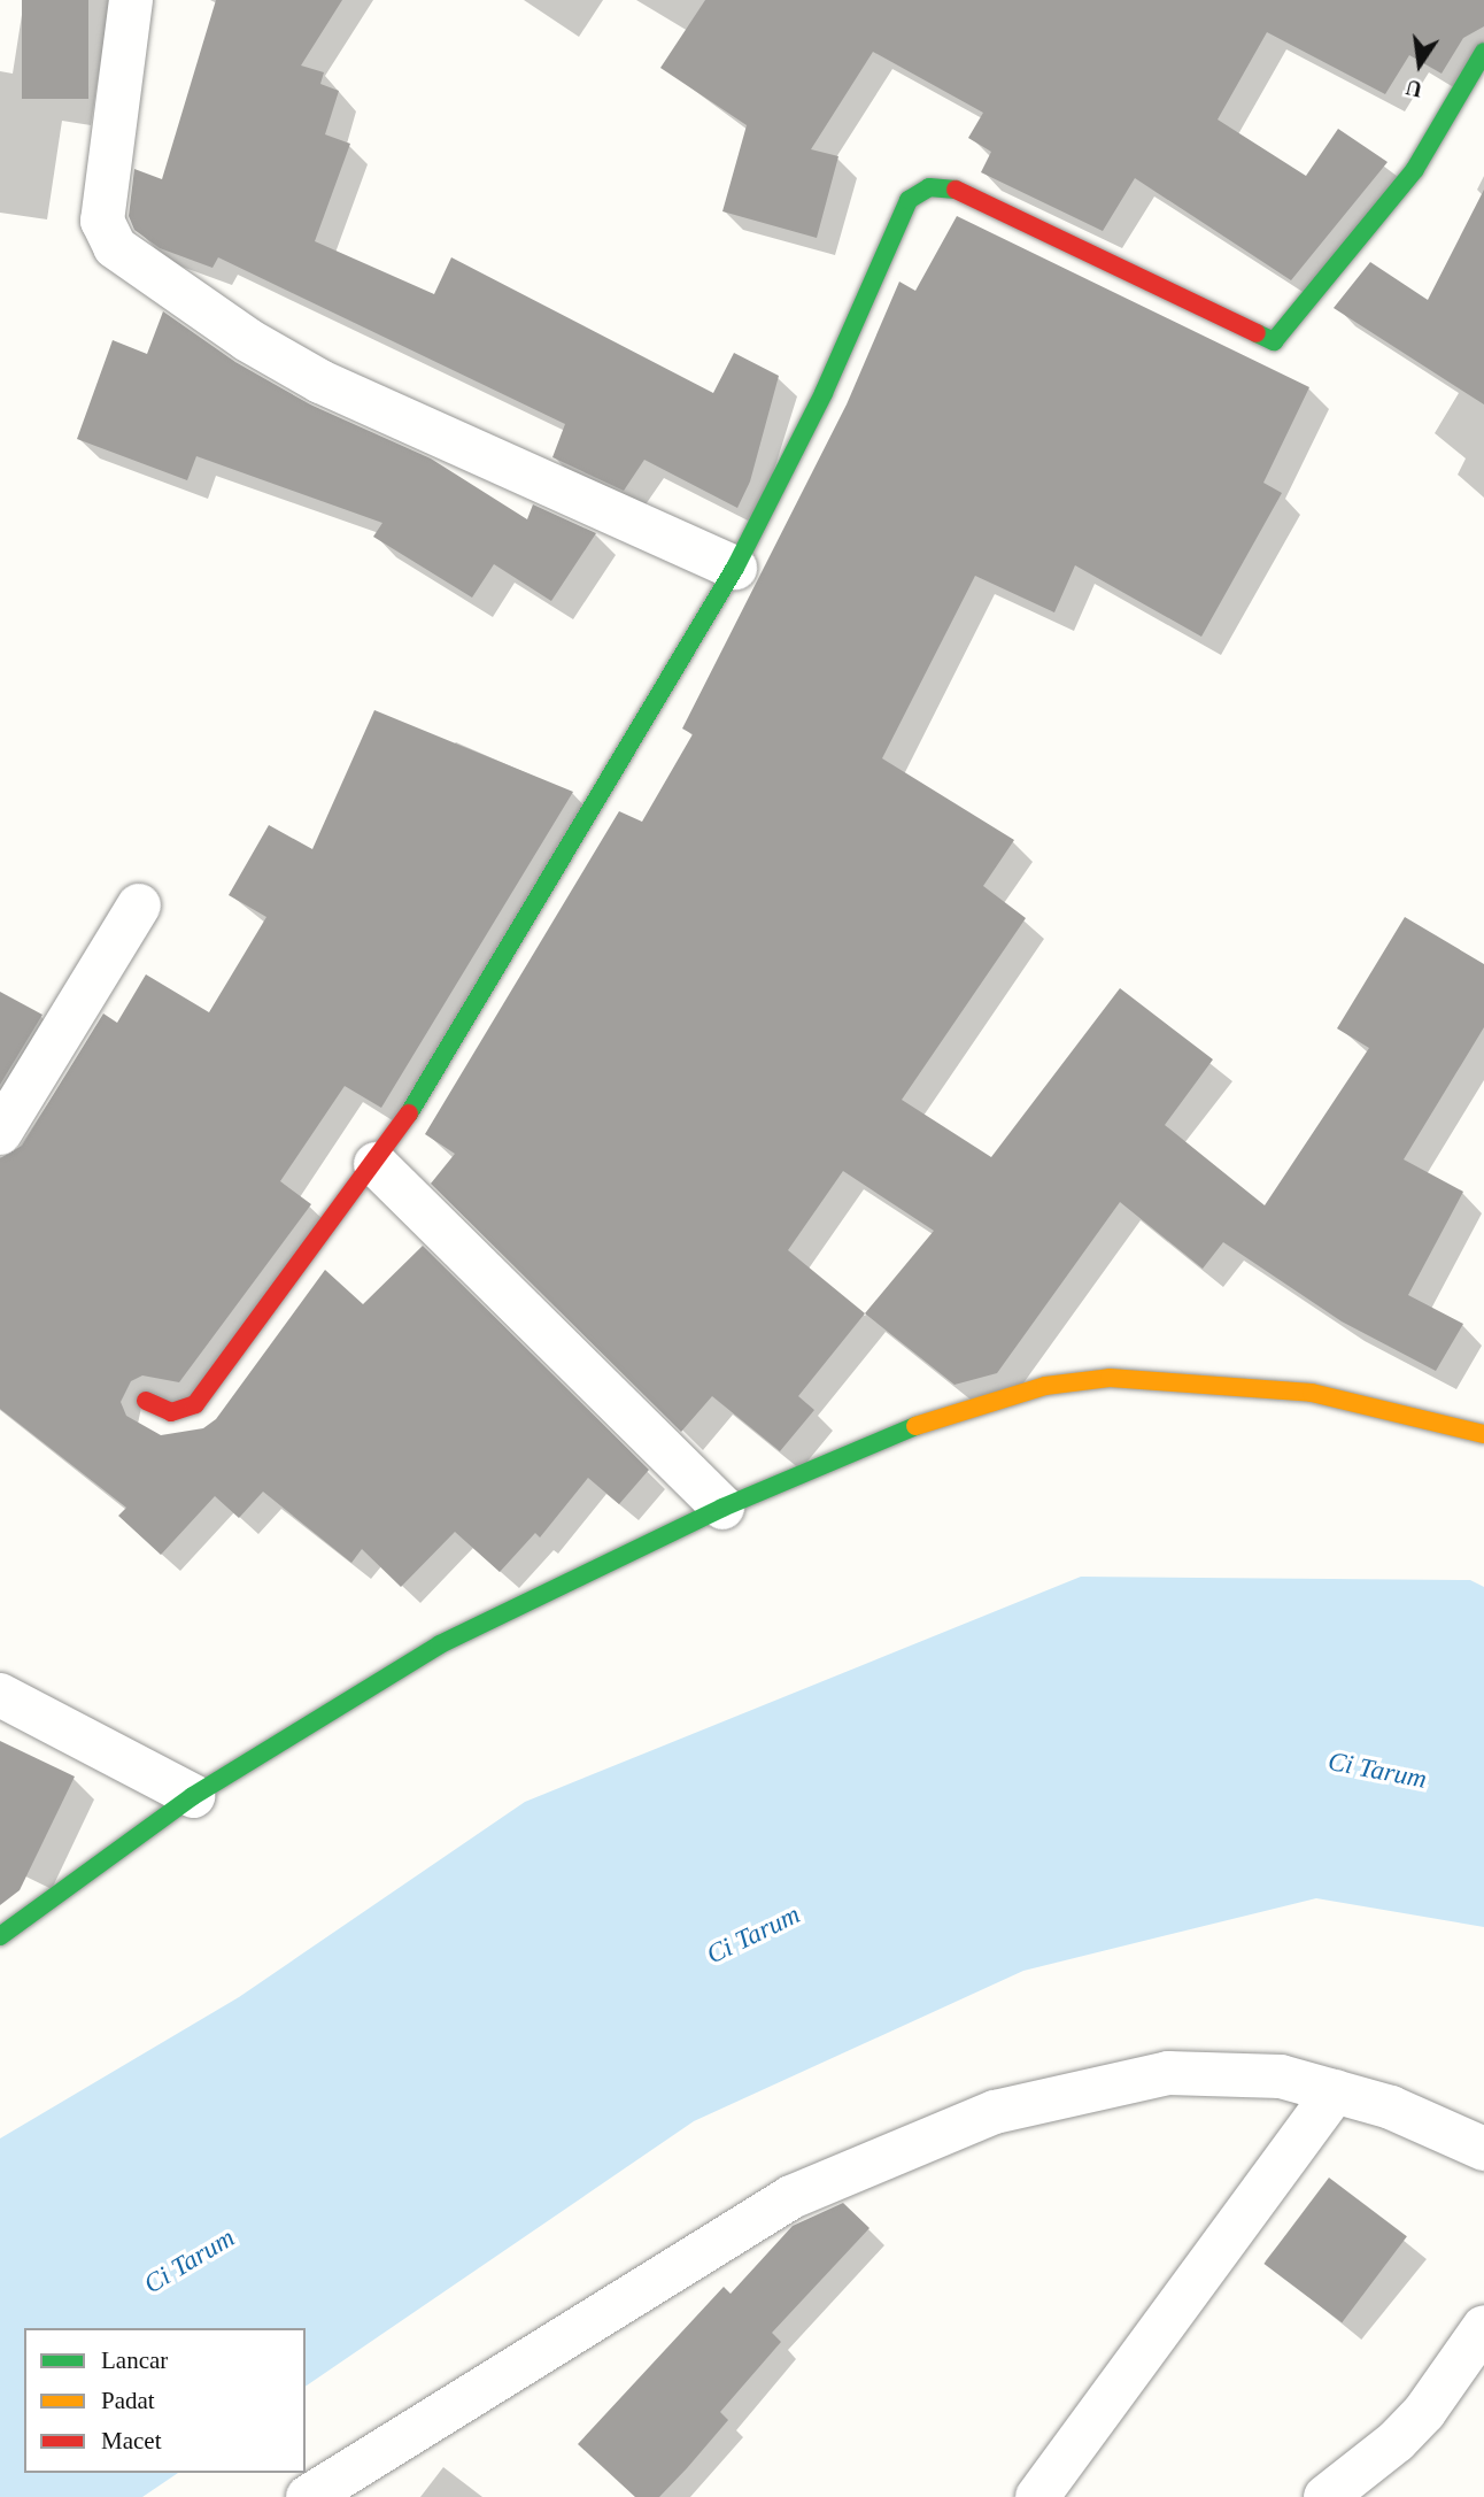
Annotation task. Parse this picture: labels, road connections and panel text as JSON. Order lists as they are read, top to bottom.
{
  "water": ["Ci Tarum"],
  "legend": ["Lancar", "Padat", "Macet"],
  "north": "bottom"
}
